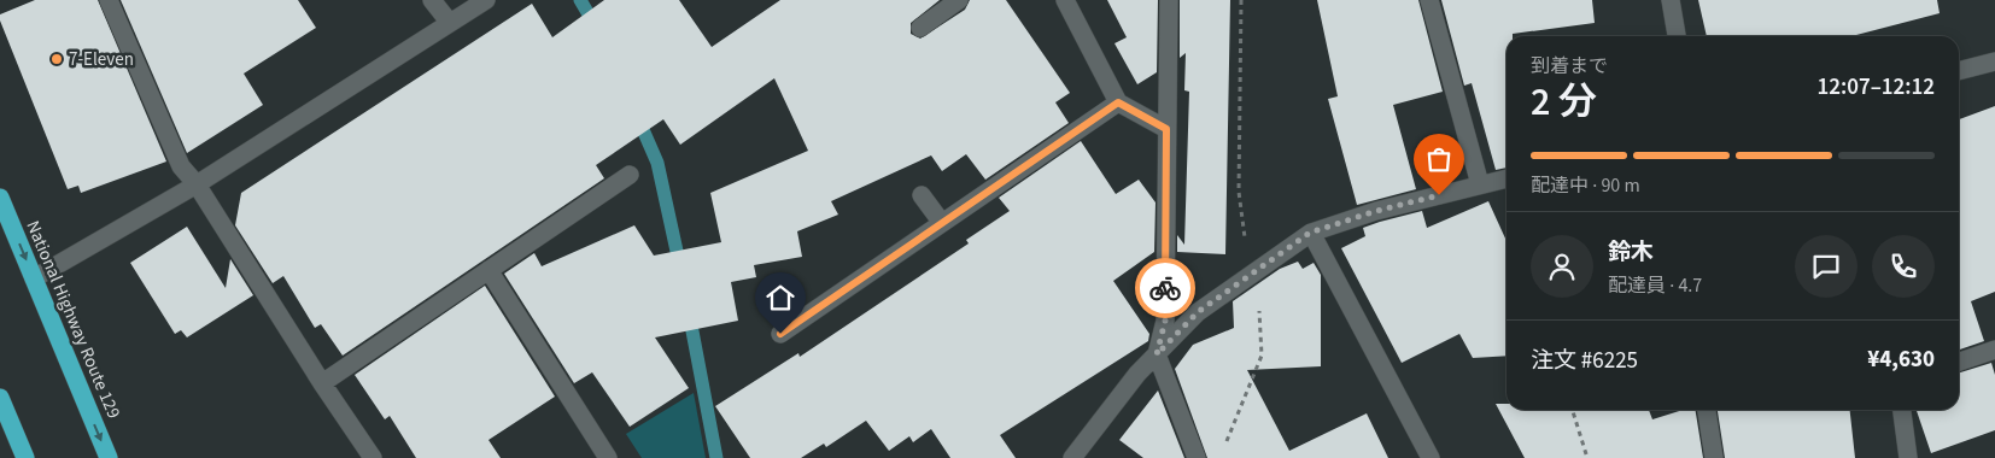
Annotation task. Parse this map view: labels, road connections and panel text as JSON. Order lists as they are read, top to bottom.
{
  "streets": {
    "highway": ["National Highway Route 129"]
  },
  "one_way": ["National Highway Route 129"],
  "places": ["7-Eleven"],
  "page": {
    "heading": ["2 分", "到着まで", "12:07–12:12"],
    "panel": [
      "鈴木",
      "配達員 · 4.7",
      "注文 #6225",
      "¥4,630"
    ],
    "bar": "配達中 · 90 m"
  }
}
